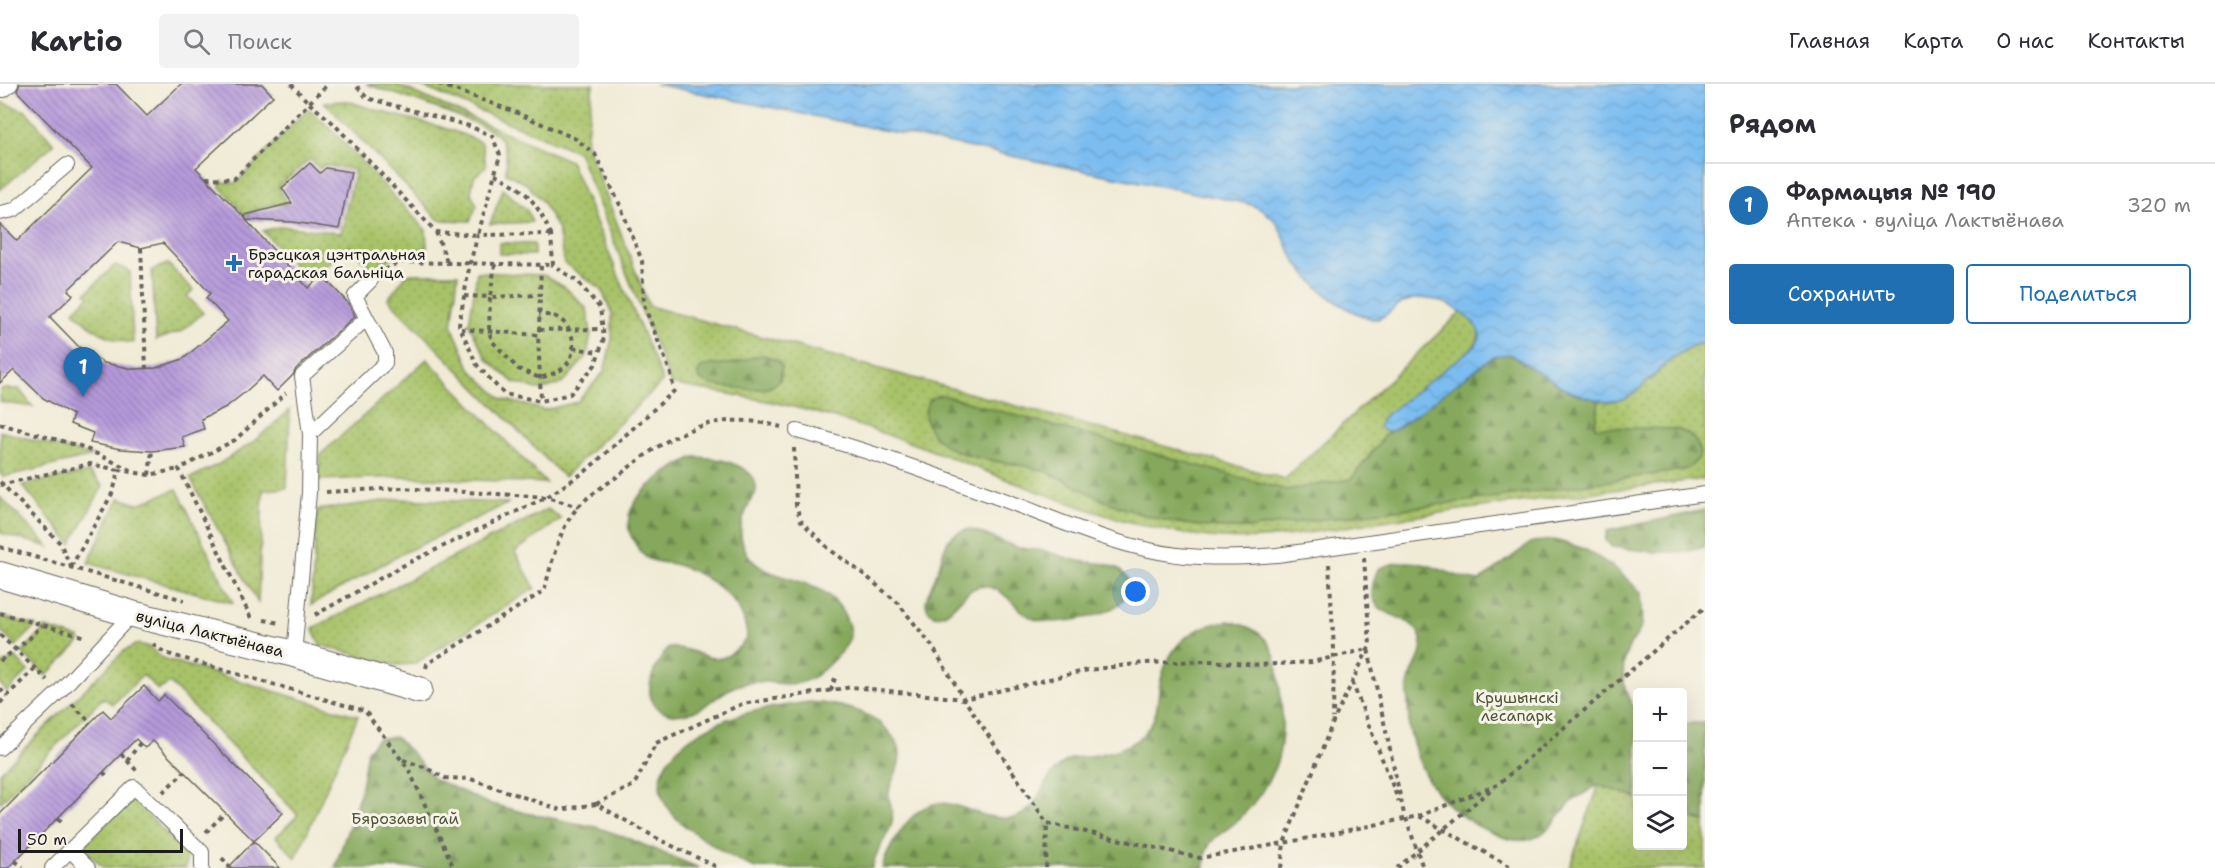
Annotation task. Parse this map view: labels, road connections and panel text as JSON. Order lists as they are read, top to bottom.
{
  "streets": {
    "street": ["вуліца Лактыёнава"]
  },
  "parks": ["Крушынскі лесапарк", "Бярозавы гай"],
  "places": {
    "health": ["Брэсцкая цэнтральная гарадская бальніца"]
  },
  "scale_bar": "50 m",
  "page": {
    "header": "Kartio",
    "search": "Поиск",
    "nav": [
      "Главная",
      "Карта",
      "О нас",
      "Контакты"
    ],
    "heading": "Рядом",
    "list": [
      {
        "mark": "1",
        "name": "Фармацыя № 190",
        "note": "Аптека · вуліца Лактыёнава",
        "value": "320 m"
      }
    ],
    "buttons": ["Сохранить", "Поделиться"],
    "pins": "1",
    "map_buttons": ["+", "−"],
    "scale": "50 m"
  }
}
